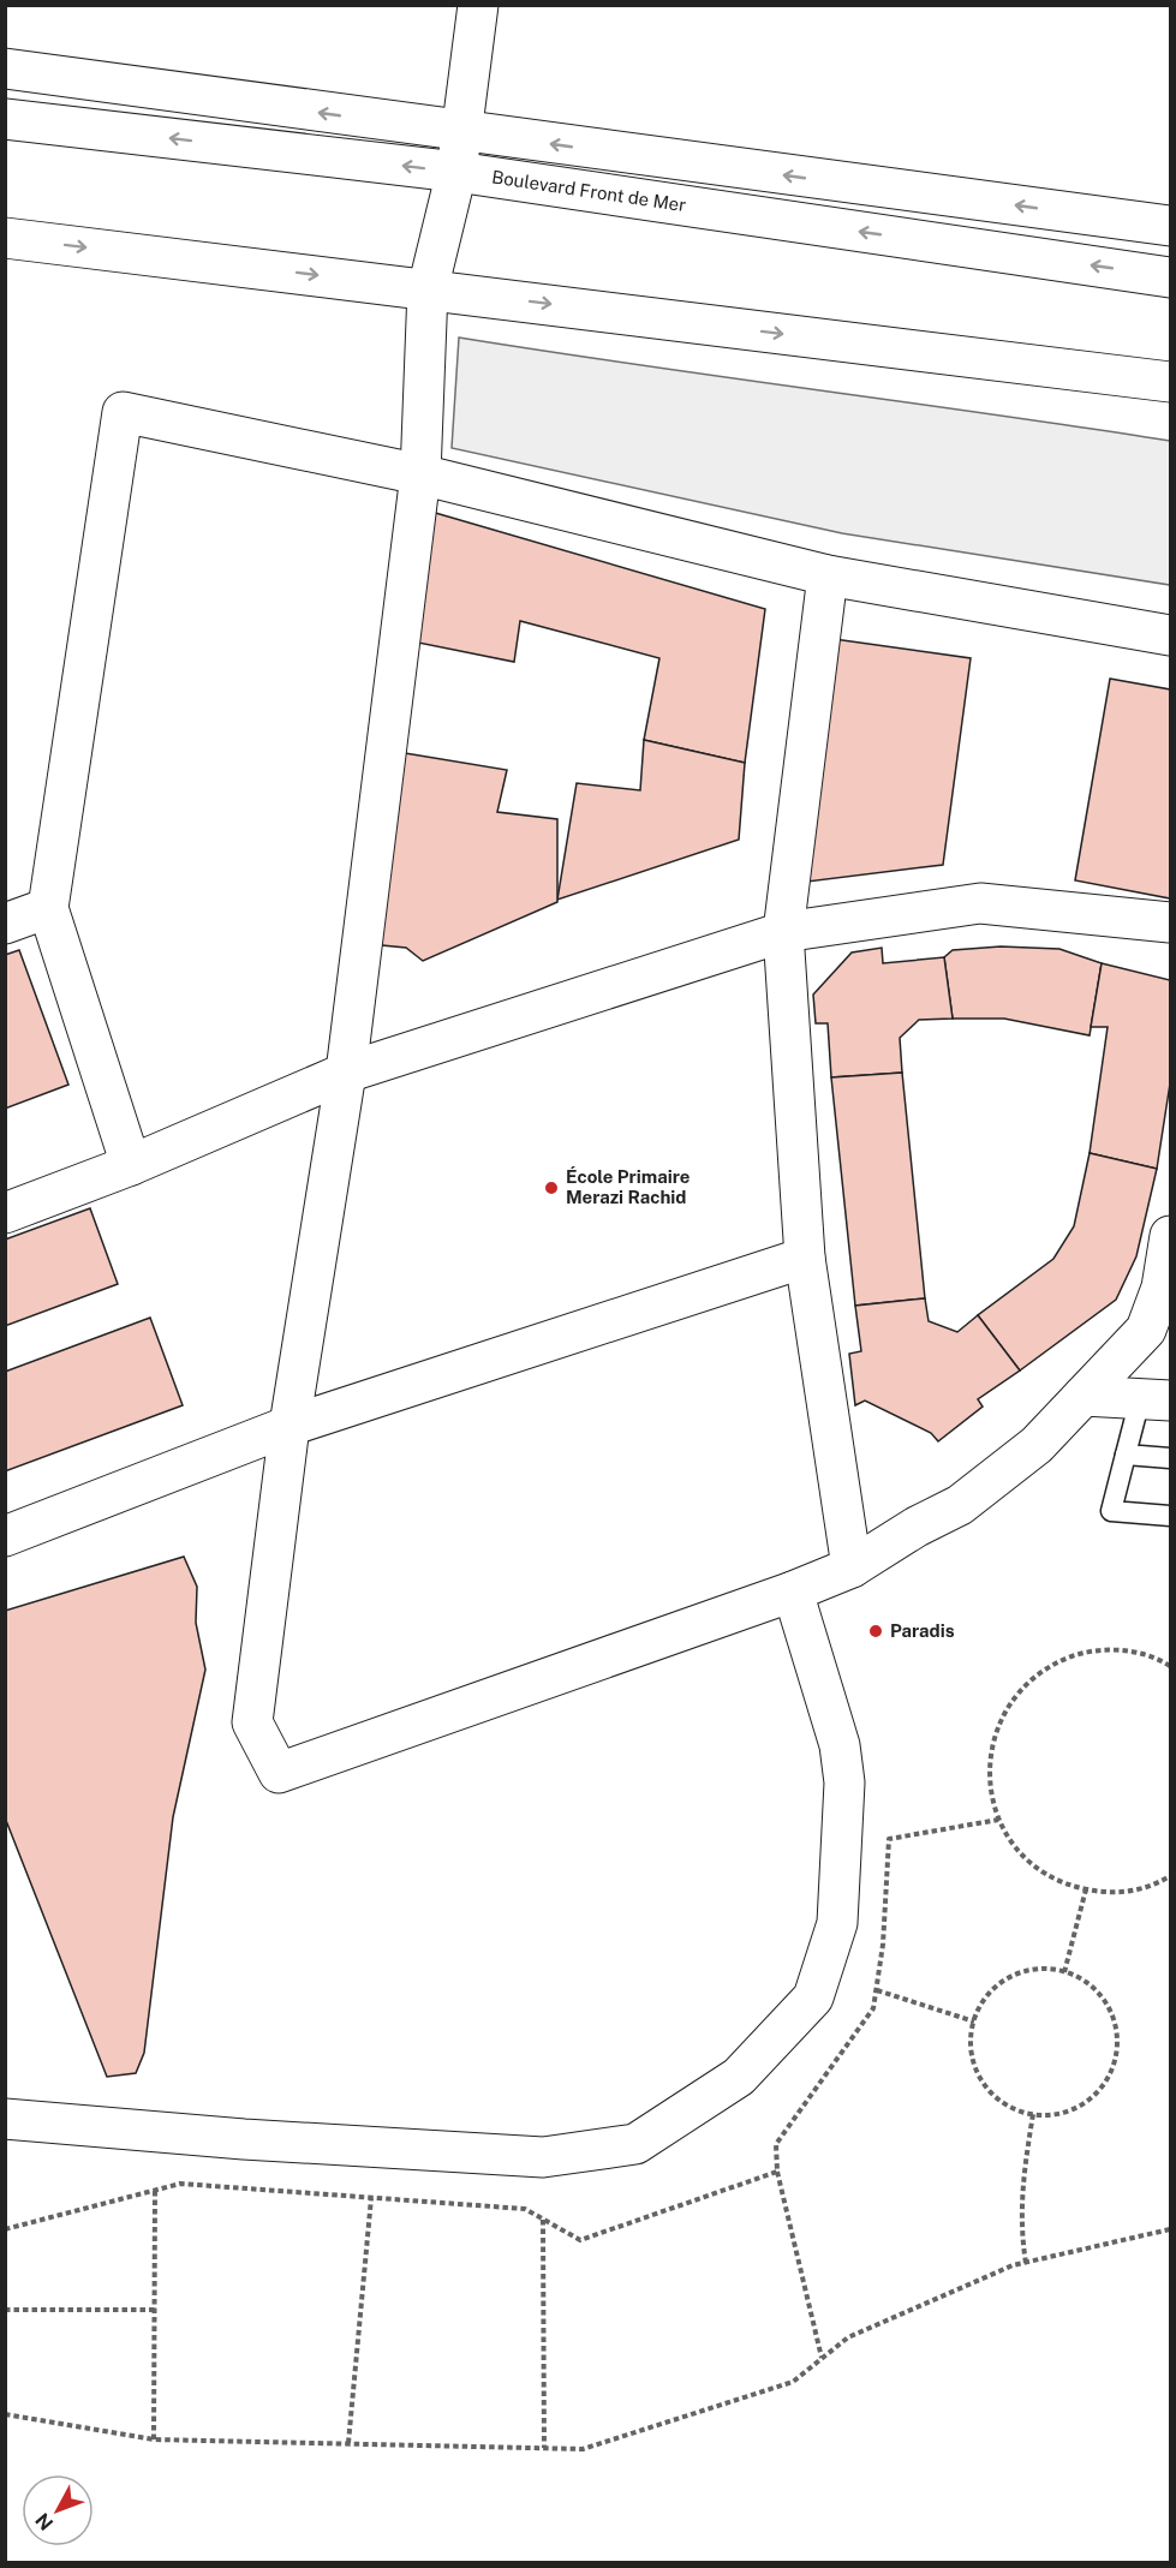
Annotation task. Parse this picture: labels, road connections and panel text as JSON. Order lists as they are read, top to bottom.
{
  "streets": {
    "street": ["Boulevard Front de Mer"]
  },
  "places": ["École Primaire Merazi Rachid", "Paradis"],
  "north": "bottom left"
}
